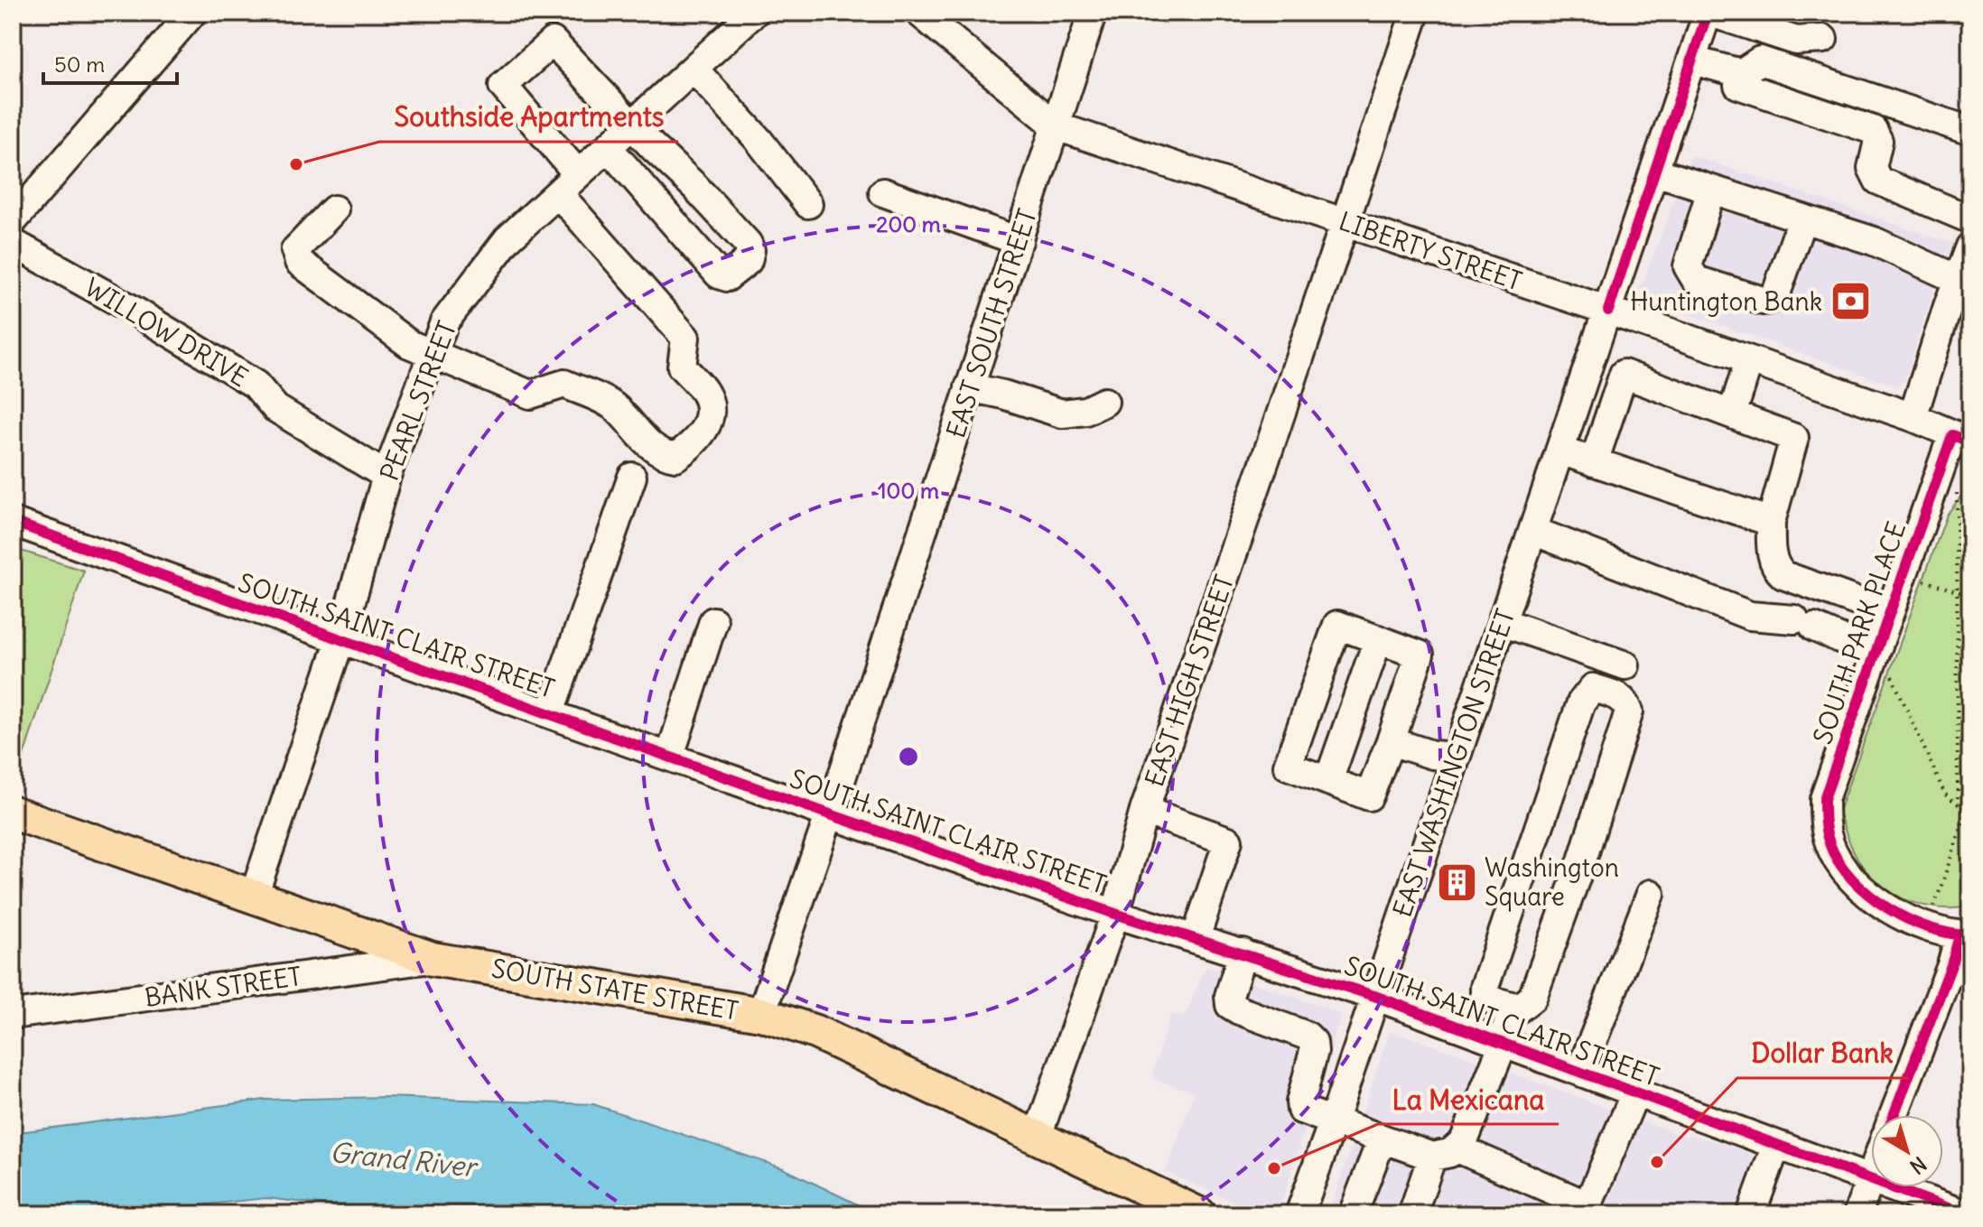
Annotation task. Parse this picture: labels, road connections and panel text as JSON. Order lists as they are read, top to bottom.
{
  "streets": {
    "main road": ["SOUTH STATE STREET"],
    "street": [
      "LIBERTY STREET",
      "EAST SOUTH STREET",
      "WILLOW DRIVE",
      "PEARL STREET",
      "SOUTH PARK PLACE",
      "SOUTH SAINT CLAIR STREET",
      "EAST HIGH STREET",
      "EAST WASHINGTON STREET",
      "BANK STREET"
    ]
  },
  "crossings": [
    ["LIBERTY STREET", "EAST SOUTH STREET"],
    ["LIBERTY STREET", "SOUTH PARK PLACE"],
    ["LIBERTY STREET", "EAST HIGH STREET"],
    ["LIBERTY STREET", "EAST WASHINGTON STREET"],
    ["EAST SOUTH STREET", "SOUTH SAINT CLAIR STREET"],
    ["EAST SOUTH STREET", "SOUTH STATE STREET"],
    ["WILLOW DRIVE", "PEARL STREET"],
    ["PEARL STREET", "SOUTH SAINT CLAIR STREET"],
    ["PEARL STREET", "SOUTH STATE STREET"],
    ["SOUTH SAINT CLAIR STREET", "EAST HIGH STREET"],
    ["SOUTH SAINT CLAIR STREET", "EAST WASHINGTON STREET"],
    ["EAST HIGH STREET", "SOUTH STATE STREET"],
    ["BANK STREET", "SOUTH STATE STREET"]
  ],
  "water": ["Grand River"],
  "places": {
    "other": ["Southside Apartments", "Dollar Bank", "La Mexicana"],
    "bank": ["Huntington Bank"],
    "building": ["Washington Square"]
  },
  "scale_bar": "50 m",
  "north": "bottom right",
  "rings": ["200 m", "100 m"]
}
